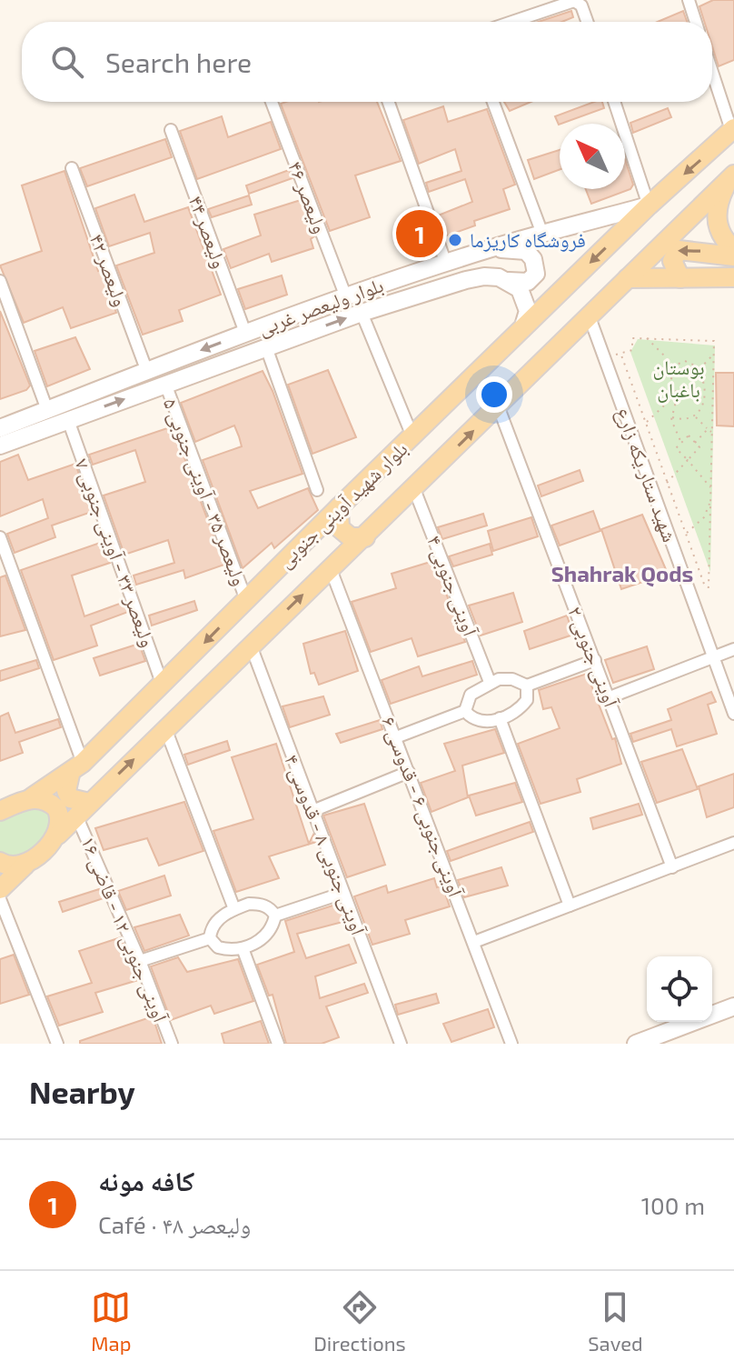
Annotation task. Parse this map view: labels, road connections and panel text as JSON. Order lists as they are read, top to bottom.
{
  "streets": {
    "main road": ["بلوار ولیعصر غربی", "بلوار شهید آوینی جنوبی"],
    "street": [
      "ولیعصر ۴۶",
      "ولیعصر ۴۴",
      "ولیعصر ۴۲",
      "شهید ستار یکه زارع",
      "ولیعصر ۳۵ - آوینی جنوبی ۵",
      "ولیعصر ۳۳ - آوینی جنوبی ۷",
      "آوینی جنوبی ۴",
      "آوینی جنوبی ۲",
      "آوینی جنوبی ۶ - قدوسی ۶",
      "آوینی جنوبی ۸ - قدوسی ۴",
      "آوینی جنوبی ۱۲ - قاضی ۱۶"
    ]
  },
  "crossings": [
    ["ولیعصر ۴۶", "بلوار ولیعصر غربی"],
    ["ولیعصر ۴۴", "بلوار ولیعصر غربی"],
    ["ولیعصر ۴۲", "بلوار ولیعصر غربی"],
    ["بلوار ولیعصر غربی", "ولیعصر ۳۵ - آوینی جنوبی ۵"],
    ["بلوار ولیعصر غربی", "بلوار شهید آوینی جنوبی"],
    ["بلوار ولیعصر غربی", "ولیعصر ۳۳ - آوینی جنوبی ۷"],
    ["شهید ستار یکه زارع", "بلوار شهید آوینی جنوبی"],
    ["ولیعصر ۳۵ - آوینی جنوبی ۵", "بلوار شهید آوینی جنوبی"],
    ["بلوار شهید آوینی جنوبی", "ولیعصر ۳۳ - آوینی جنوبی ۷"],
    ["بلوار شهید آوینی جنوبی", "آوینی جنوبی ۴"],
    ["بلوار شهید آوینی جنوبی", "آوینی جنوبی ۲"],
    ["بلوار شهید آوینی جنوبی", "آوینی جنوبی ۶ - قدوسی ۶"],
    ["بلوار شهید آوینی جنوبی", "آوینی جنوبی ۸ - قدوسی ۴"],
    ["بلوار شهید آوینی جنوبی", "آوینی جنوبی ۱۲ - قاضی ۱۶"]
  ],
  "districts": ["Shahrak Qods"],
  "parks": ["بوستان باغبان"],
  "places": ["فروشگاه کاریزما"],
  "north": "top left",
  "page": {
    "search": "Search here",
    "pins": "1",
    "heading": "Nearby",
    "list": [
      {
        "mark": "1",
        "name": "کافه مونه",
        "note": "Café · ولیعصر ۴۸",
        "value": "100 m"
      }
    ],
    "nav": ["Map", "Directions", "Saved"]
  }
}
